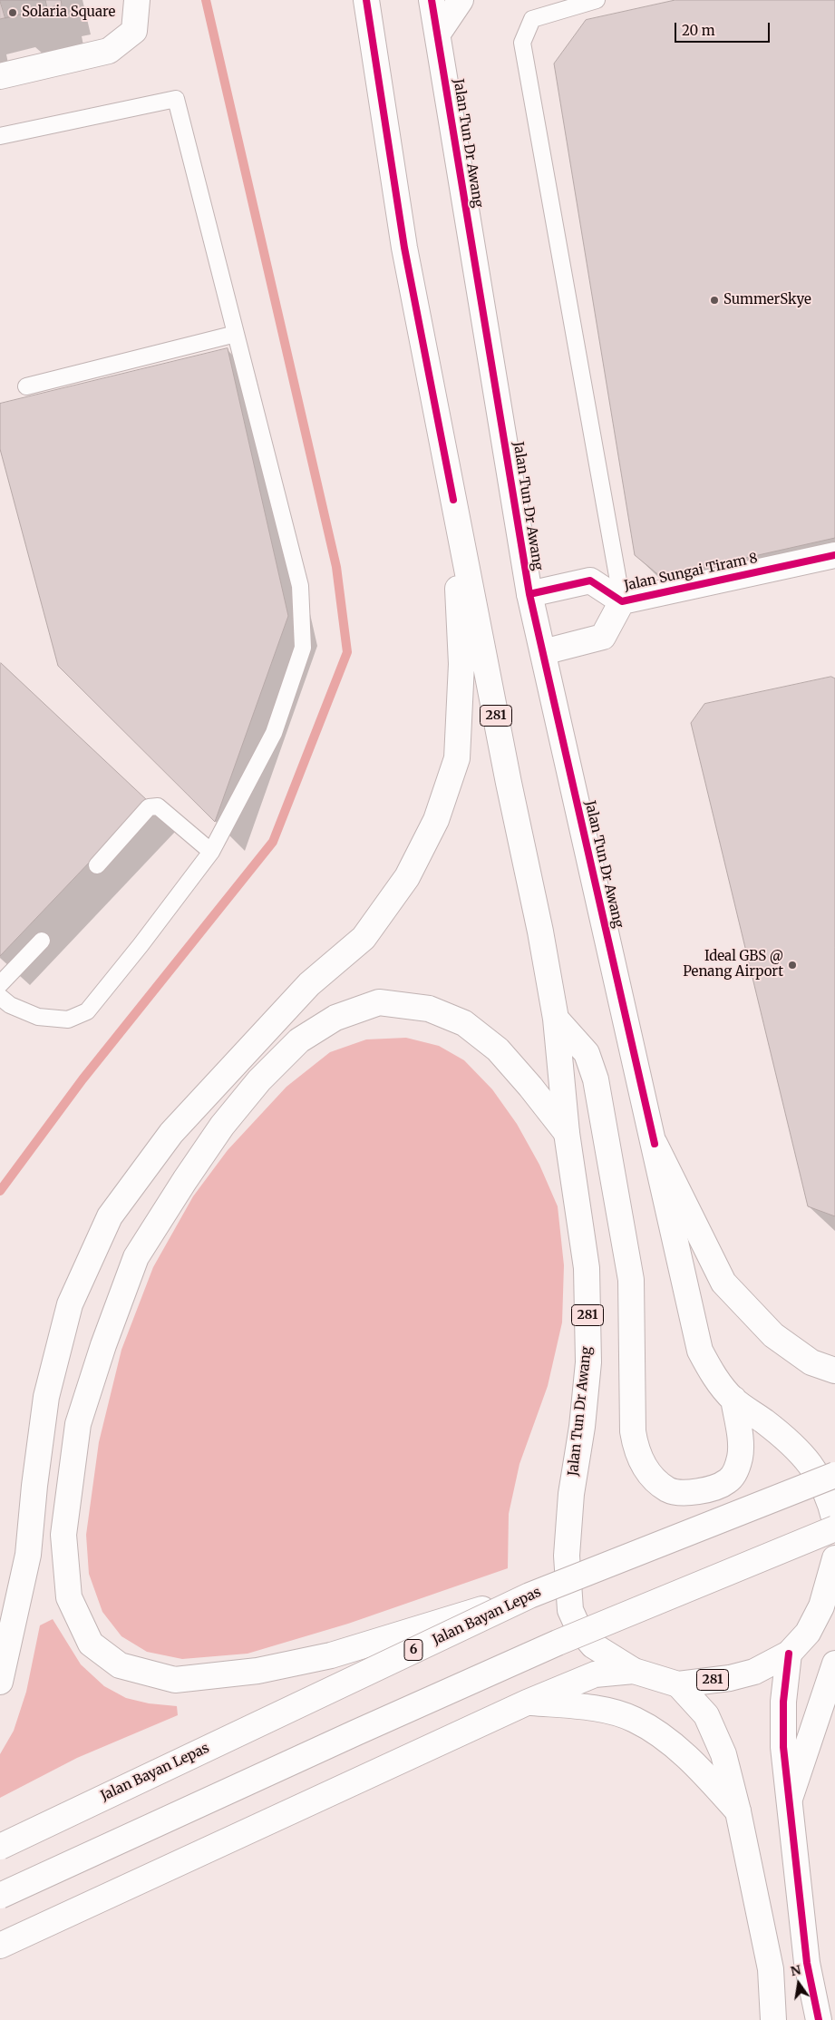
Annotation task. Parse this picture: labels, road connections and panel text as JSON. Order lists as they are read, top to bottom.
{
  "streets": {
    "main road": [
      "Jalan Tun Dr Awang",
      "Jalan Sungai Tiram 8",
      "281",
      "Jalan Bayan Lepas",
      "6"
    ]
  },
  "crossings": [
    ["Jalan Tun Dr Awang", "Jalan Sungai Tiram 8"]
  ],
  "places": ["Solaria Square", "SummerSkye", "Ideal GBS @ Penang Airport"],
  "scale_bar": "20 m",
  "north": "top"
}
